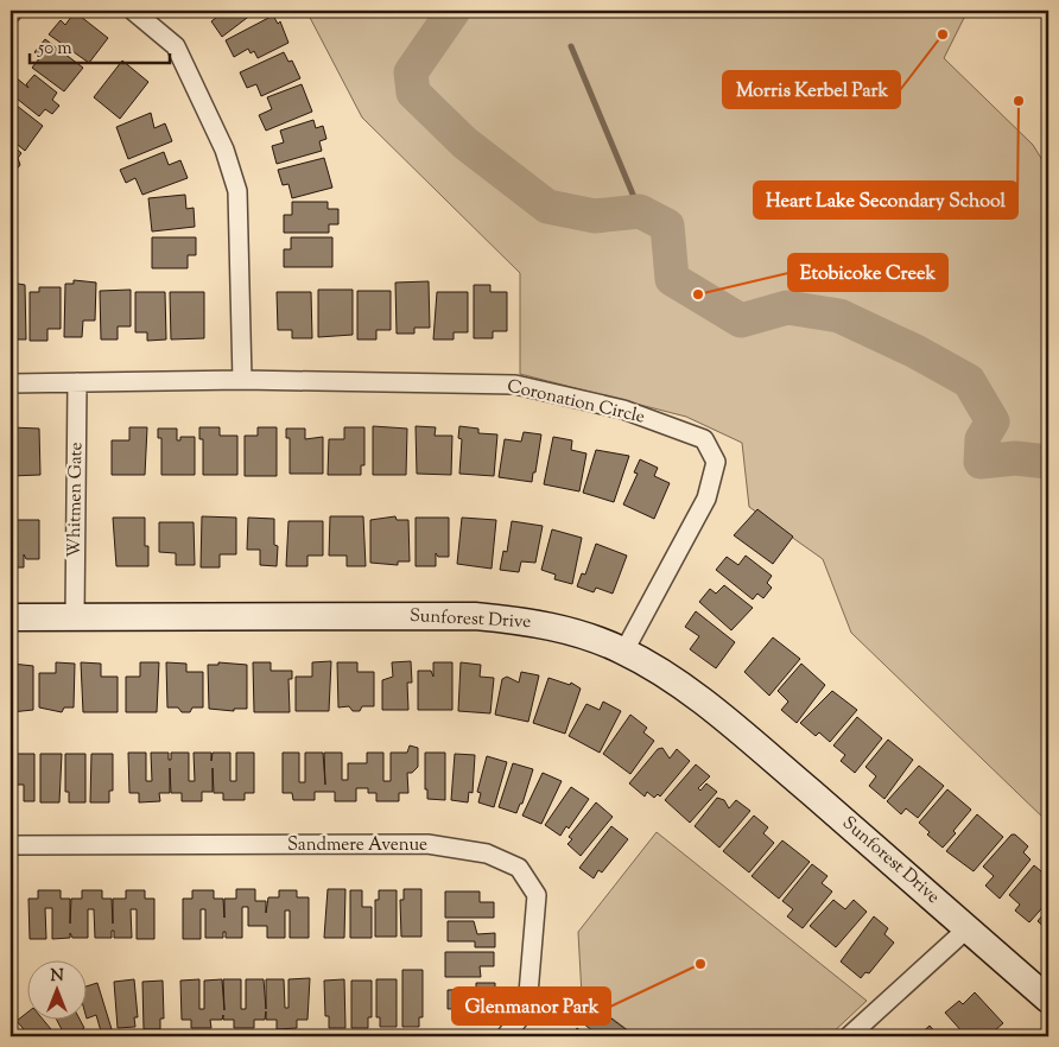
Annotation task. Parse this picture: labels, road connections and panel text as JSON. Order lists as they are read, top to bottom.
{
  "streets": {
    "street": [
      "Coronation Circle",
      "Whitmen Gate",
      "Sunforest Drive",
      "Sandmere Avenue"
    ]
  },
  "crossings": [
    ["Coronation Circle", "Whitmen Gate"],
    ["Coronation Circle", "Sunforest Drive"],
    ["Whitmen Gate", "Sunforest Drive"]
  ],
  "places": [
    "Morris Kerbel Park",
    "Heart Lake Secondary School",
    "Etobicoke Creek",
    "Glenmanor Park"
  ],
  "scale_bar": "50 m",
  "north": "top"
}
